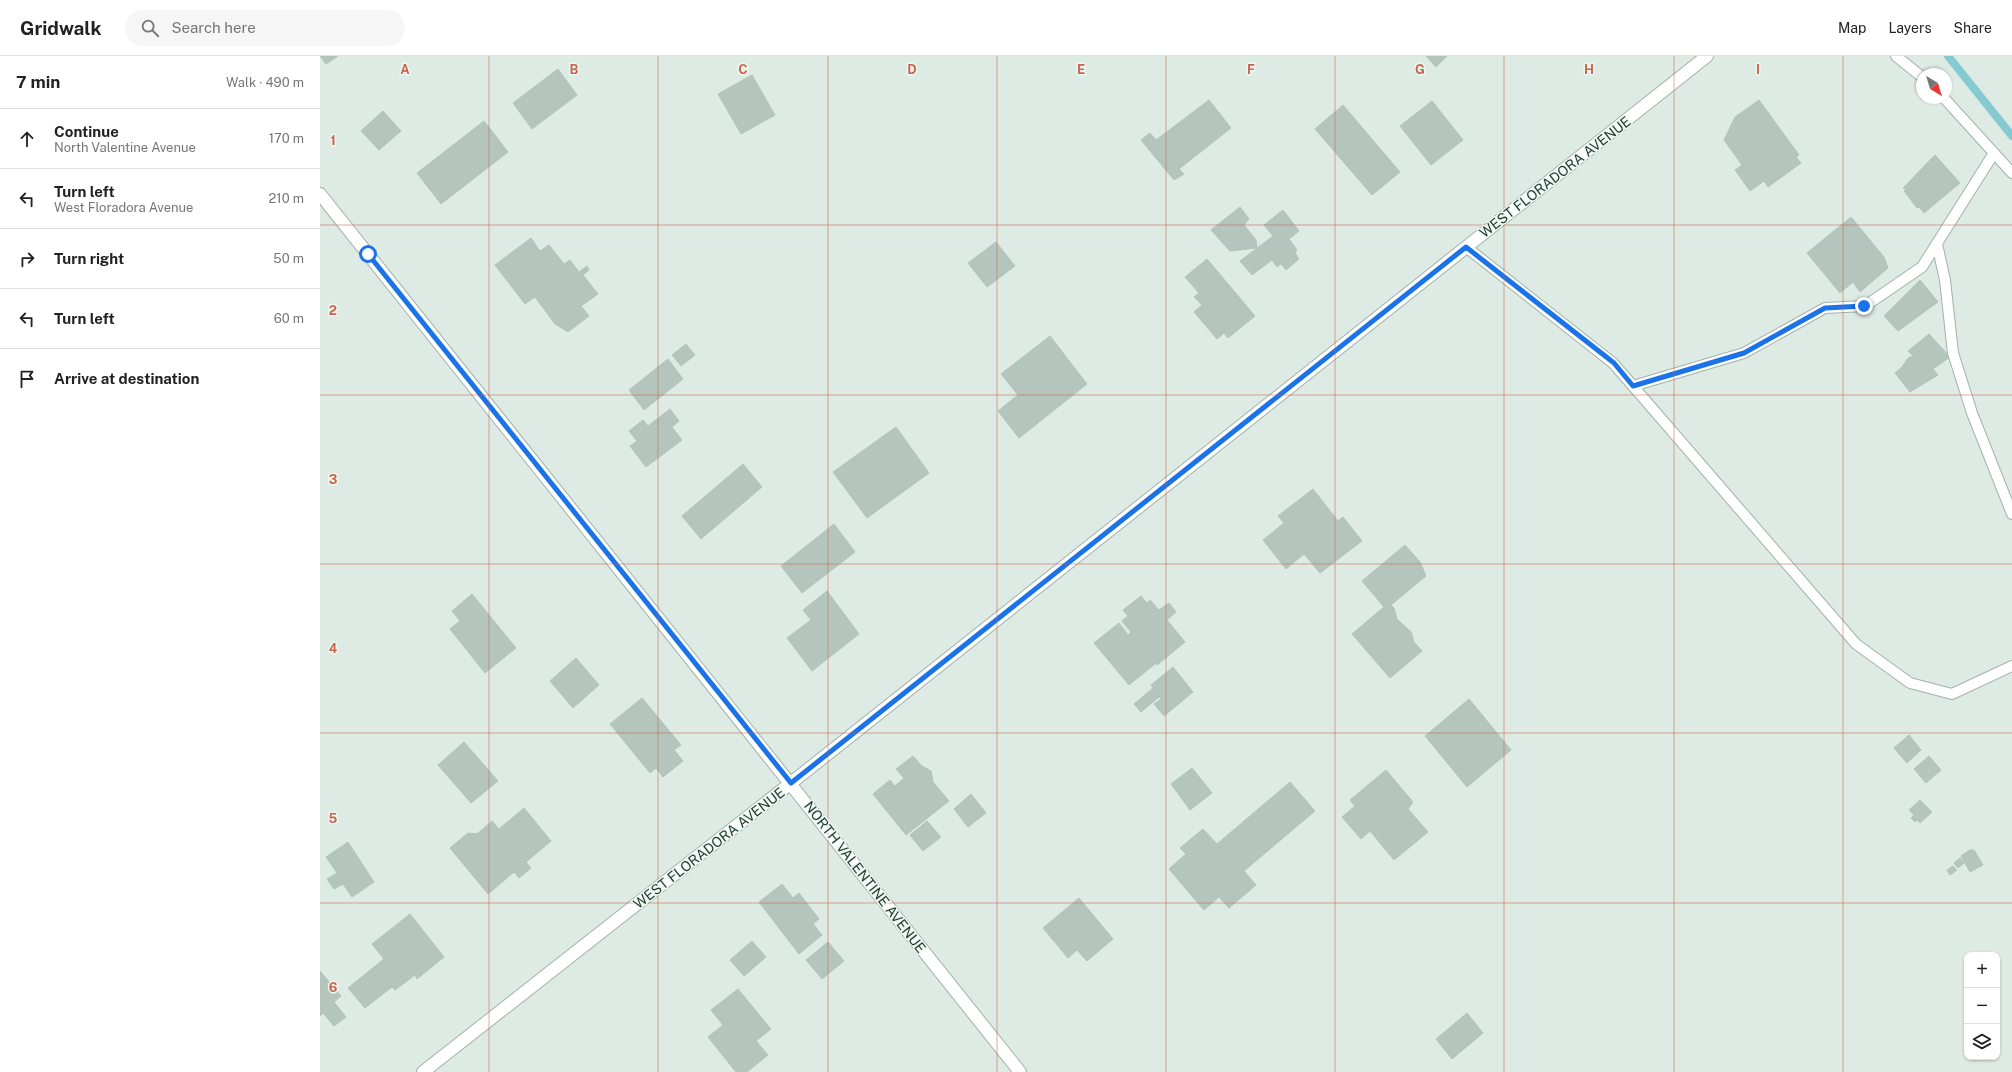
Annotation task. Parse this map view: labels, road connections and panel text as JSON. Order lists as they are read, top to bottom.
{
  "streets": {
    "street": ["WEST FLORADORA AVENUE", "NORTH VALENTINE AVENUE"]
  },
  "crossings": [
    ["WEST FLORADORA AVENUE", "NORTH VALENTINE AVENUE"]
  ],
  "north": "bottom right",
  "page": {
    "header": "Gridwalk",
    "search": "Search here",
    "nav": ["Map", "Layers", "Share"],
    "heading": ["7 min", "Walk · 490 m"],
    "list": [
      ["Continue", "North Valentine Avenue", "170 m"],
      ["Turn left", "West Floradora Avenue", "210 m"],
      ["Turn right", "50 m"],
      ["Turn left", "60 m"],
      "Arrive at destination"
    ],
    "map_buttons": ["+", "−"]
  },
  "grid": {
    "columns": [
      "A",
      "B",
      "C",
      "D",
      "E",
      "F",
      "G",
      "H",
      "I"
    ],
    "rows": [
      "1",
      "2",
      "3",
      "4",
      "5",
      "6"
    ]
  }
}
